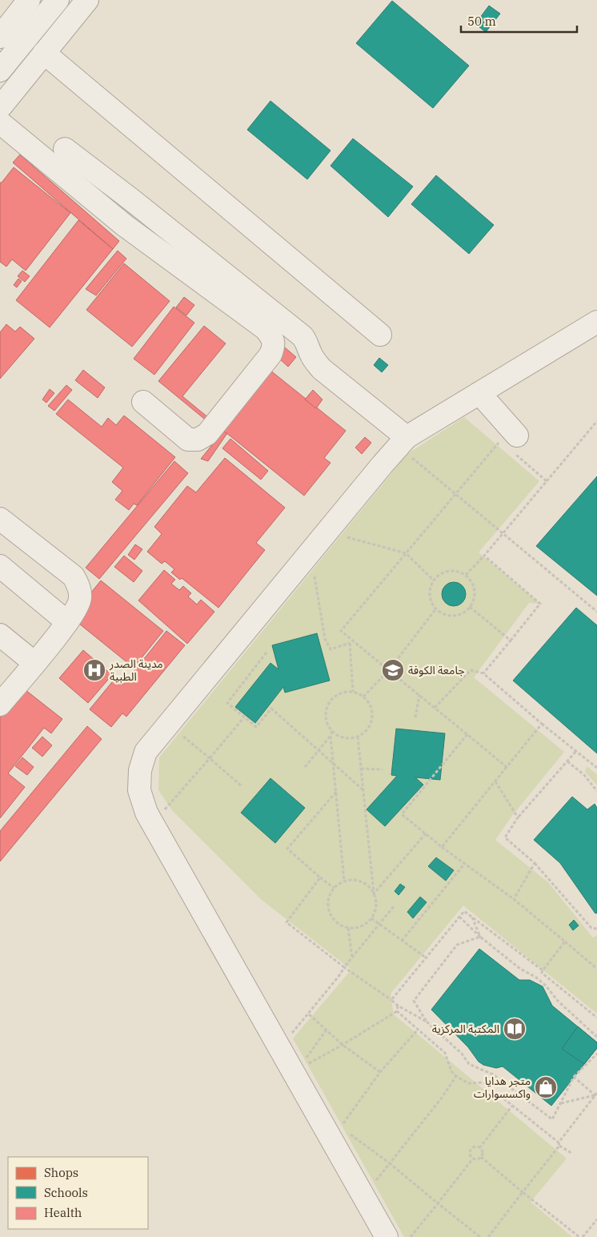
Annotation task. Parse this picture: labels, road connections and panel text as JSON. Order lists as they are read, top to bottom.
{
  "places": {
    "hospital": ["مدينة الصدر الطبية"],
    "school or university": ["جامعة الكوفة"],
    "library": ["المكتبة المركزية"],
    "shop": ["متجر هدايا واكسسوارات"]
  },
  "legend": ["Shops", "Schools", "Health"],
  "scale_bar": "50 m"
}
